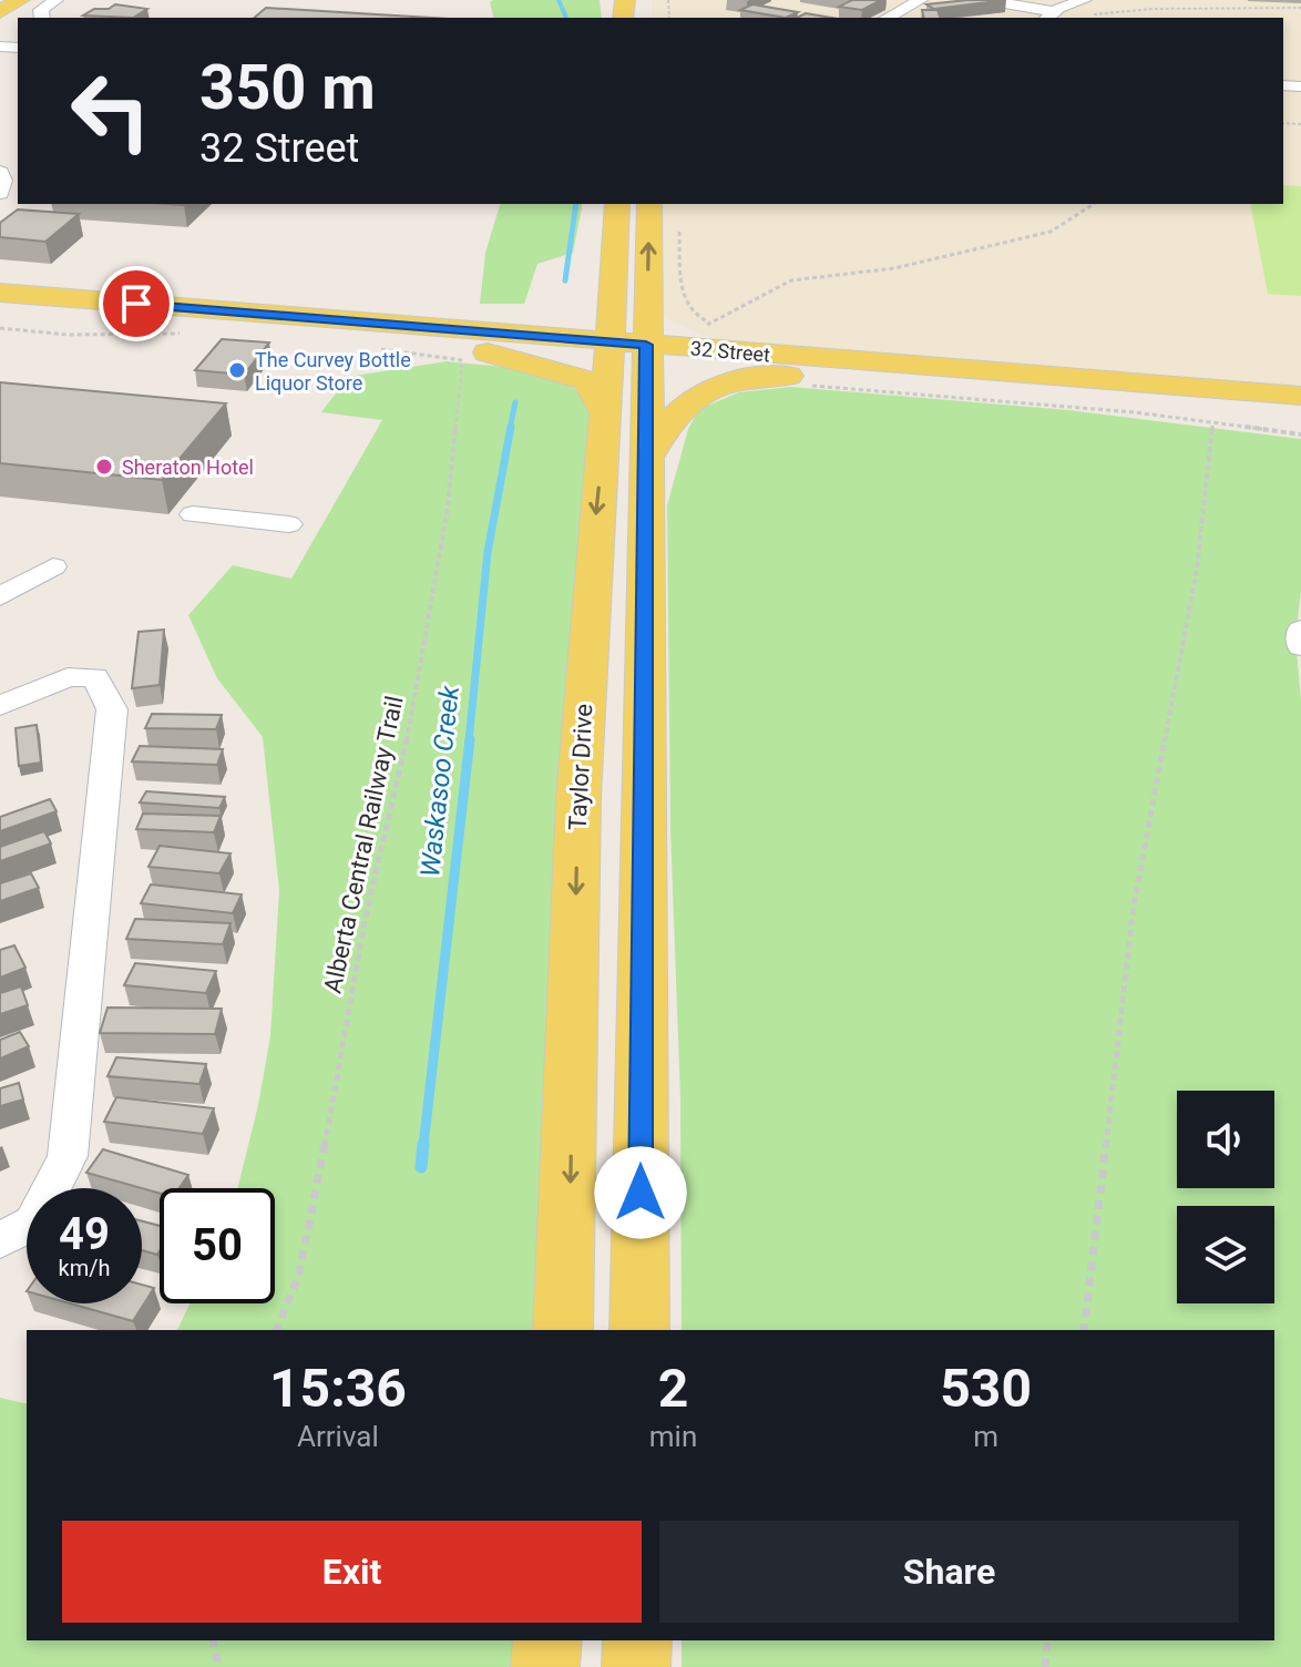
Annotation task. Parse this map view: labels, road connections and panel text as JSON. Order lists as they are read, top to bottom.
{
  "streets": {
    "main road": ["32 Street", "Taylor Drive"],
    "path": ["Alberta Central Railway Trail"]
  },
  "crossings": [
    ["32 Street", "Taylor Drive"],
    ["32 Street", "Alberta Central Railway Trail"]
  ],
  "water": ["Waskasoo Creek"],
  "places": ["The Curvey Bottle Liquor Store", "Sheraton Hotel"],
  "page": {
    "turn": ["350 m", "32 Street"],
    "speed": "49 km/h",
    "limit": "50",
    "eta": [
      "15:36",
      "Arrival",
      "2",
      "min",
      "530",
      "m"
    ],
    "buttons": ["Exit", "Share"]
  }
}
